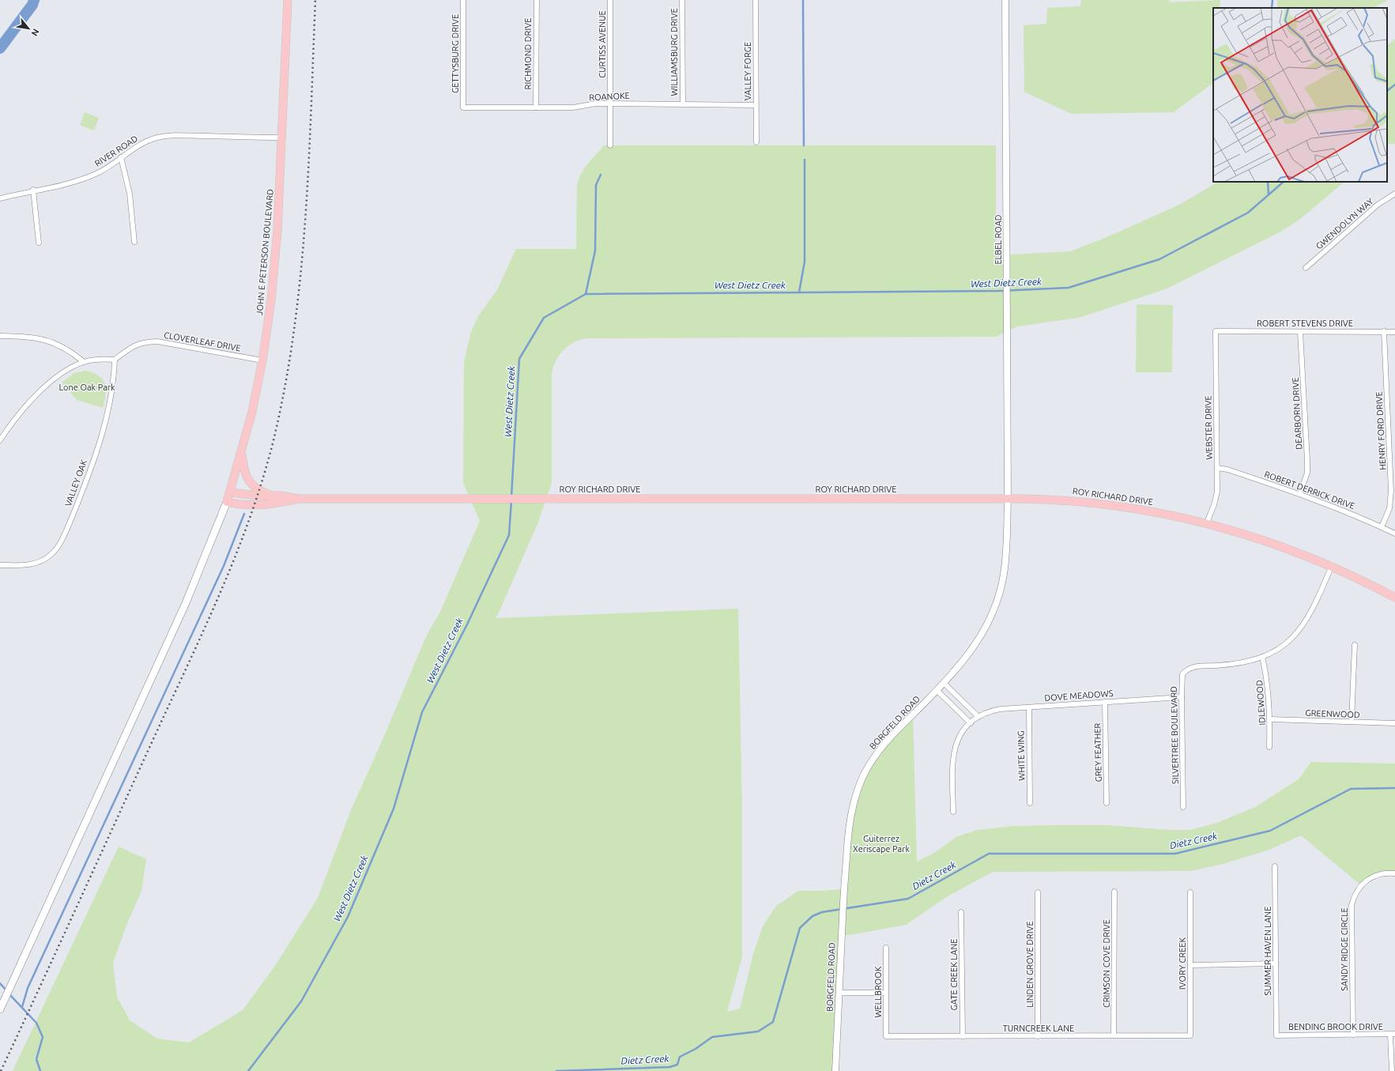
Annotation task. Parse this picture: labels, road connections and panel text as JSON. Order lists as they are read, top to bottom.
{
  "streets": {
    "main road": ["JOHN E PETERSON BOULEVARD", "ROY RICHARD DRIVE"],
    "street": [
      "CURTISS AVENUE",
      "WILLIAMSBURG DRIVE",
      "GETTYSBURG DRIVE",
      "RICHMOND DRIVE",
      "VALLEY FORGE",
      "ROANOKE",
      "RIVER ROAD",
      "GWENDOLYN WAY",
      "ELBEL ROAD",
      "ROBERT STEVENS DRIVE",
      "CLOVERLEAF DRIVE",
      "DEARBORN DRIVE",
      "WEBSTER DRIVE",
      "HENRY FORD DRIVE",
      "VALLEY OAK",
      "ROBERT DERRICK DRIVE",
      "DOVE MEADOWS",
      "IDLEWOOD",
      "GREENWOOD",
      "BORGFELD ROAD",
      "SILVERTREE BOULEVARD",
      "GREY FEATHER",
      "WHITE WING",
      "SANDY RIDGE CIRCLE",
      "SUMMER HAVEN LANE",
      "CRIMSON COVE DRIVE",
      "IVORY CREEK",
      "LINDEN GROVE DRIVE",
      "GATE CREEK LANE",
      "WELLBROOK",
      "BENDING BROOK DRIVE",
      "TURNCREEK LANE"
    ]
  },
  "crossings": [
    ["CURTISS AVENUE", "ROANOKE"],
    ["WILLIAMSBURG DRIVE", "ROANOKE"],
    ["GETTYSBURG DRIVE", "ROANOKE"],
    ["RICHMOND DRIVE", "ROANOKE"],
    ["VALLEY FORGE", "ROANOKE"],
    ["RIVER ROAD", "JOHN E PETERSON BOULEVARD"],
    ["ELBEL ROAD", "ROY RICHARD DRIVE"],
    ["ELBEL ROAD", "BORGFELD ROAD"],
    ["JOHN E PETERSON BOULEVARD", "CLOVERLEAF DRIVE"],
    ["JOHN E PETERSON BOULEVARD", "ROY RICHARD DRIVE"],
    ["ROBERT STEVENS DRIVE", "DEARBORN DRIVE"],
    ["ROBERT STEVENS DRIVE", "WEBSTER DRIVE"],
    ["ROBERT STEVENS DRIVE", "HENRY FORD DRIVE"],
    ["CLOVERLEAF DRIVE", "VALLEY OAK"],
    ["DEARBORN DRIVE", "ROBERT DERRICK DRIVE"],
    ["WEBSTER DRIVE", "ROY RICHARD DRIVE"],
    ["WEBSTER DRIVE", "ROBERT DERRICK DRIVE"],
    ["HENRY FORD DRIVE", "ROBERT DERRICK DRIVE"],
    ["ROY RICHARD DRIVE", "BORGFELD ROAD"],
    ["ROY RICHARD DRIVE", "SILVERTREE BOULEVARD"],
    ["DOVE MEADOWS", "SILVERTREE BOULEVARD"],
    ["DOVE MEADOWS", "GREY FEATHER"],
    ["DOVE MEADOWS", "WHITE WING"],
    ["IDLEWOOD", "GREENWOOD"],
    ["IDLEWOOD", "SILVERTREE BOULEVARD"],
    ["SANDY RIDGE CIRCLE", "BENDING BROOK DRIVE"],
    ["SUMMER HAVEN LANE", "BENDING BROOK DRIVE"],
    ["CRIMSON COVE DRIVE", "TURNCREEK LANE"],
    ["IVORY CREEK", "TURNCREEK LANE"],
    ["LINDEN GROVE DRIVE", "TURNCREEK LANE"],
    ["GATE CREEK LANE", "TURNCREEK LANE"],
    ["WELLBROOK", "TURNCREEK LANE"]
  ],
  "water": ["West Dietz Creek", "Dietz Creek"],
  "parks": ["Lone Oak Park", "Guiterrez Xeriscape Park"],
  "north": "bottom right"
}
